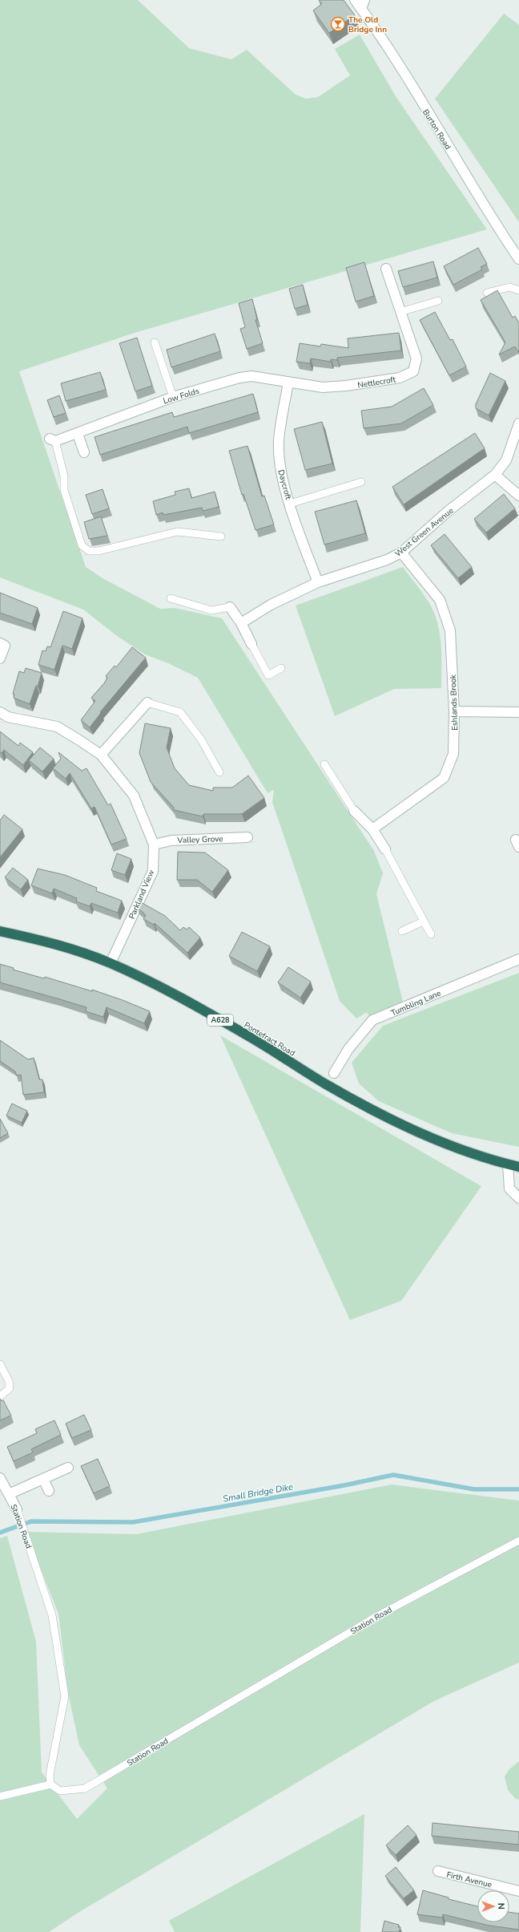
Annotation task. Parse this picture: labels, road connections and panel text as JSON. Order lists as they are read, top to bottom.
{
  "streets": {
    "highway": ["A628", "Pontefract Road"],
    "street": [
      "Burton Road",
      "Nettlecroft",
      "Low Folds",
      "Daycroft",
      "West Green Avenue",
      "Eshlands Brook",
      "Valley Grove",
      "Parkland View",
      "Tumbling Lane",
      "Station Road",
      "Firth Avenue"
    ]
  },
  "crossings": [
    ["Nettlecroft", "Low Folds"],
    ["Nettlecroft", "Daycroft"],
    ["Low Folds", "Daycroft"],
    ["Daycroft", "West Green Avenue"],
    ["West Green Avenue", "Eshlands Brook"],
    ["Valley Grove", "Parkland View"],
    ["Parkland View", "Pontefract Road"]
  ],
  "water": ["Small Bridge Dike"],
  "places": {
    "bar": ["The Old Bridge Inn"]
  },
  "north": "right"
}
